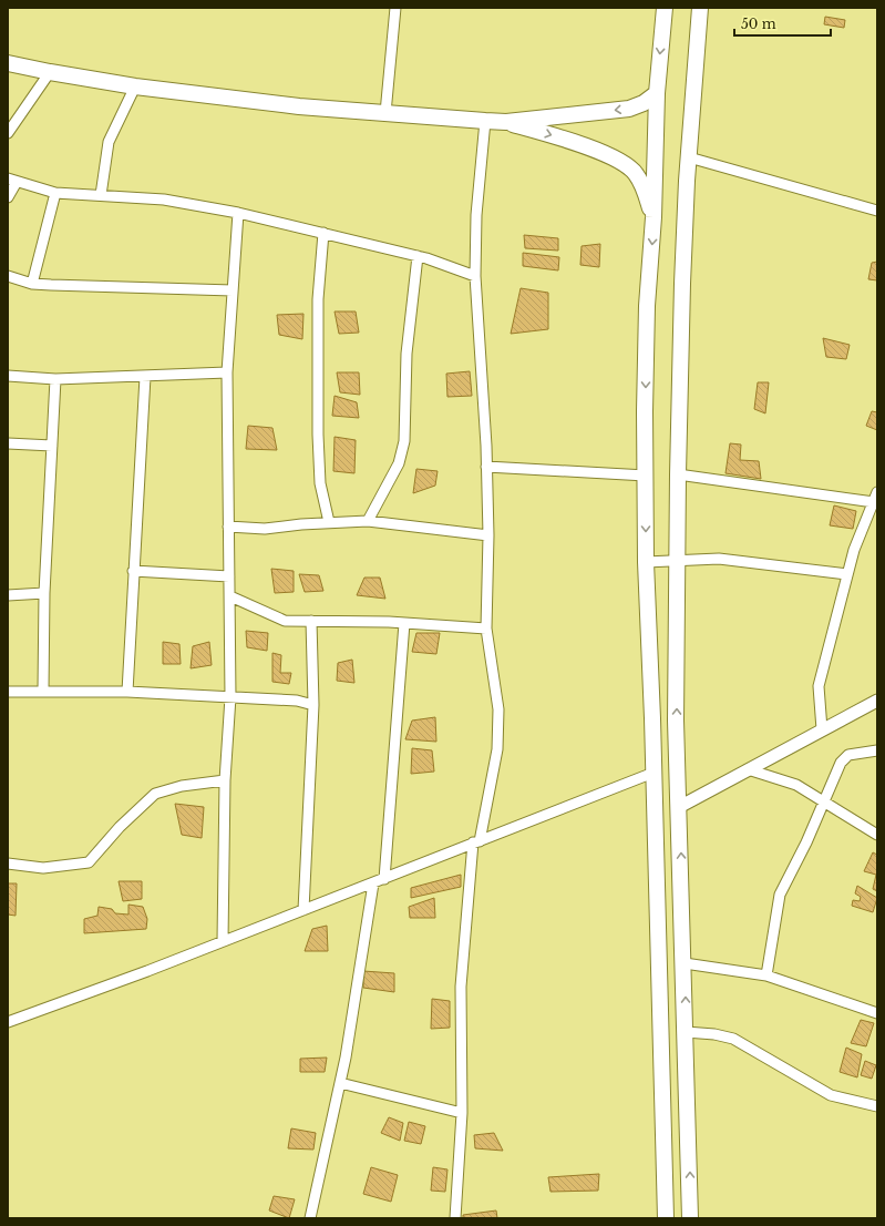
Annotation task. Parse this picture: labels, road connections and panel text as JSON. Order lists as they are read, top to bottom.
{
  "scale_bar": "50 m"
}
